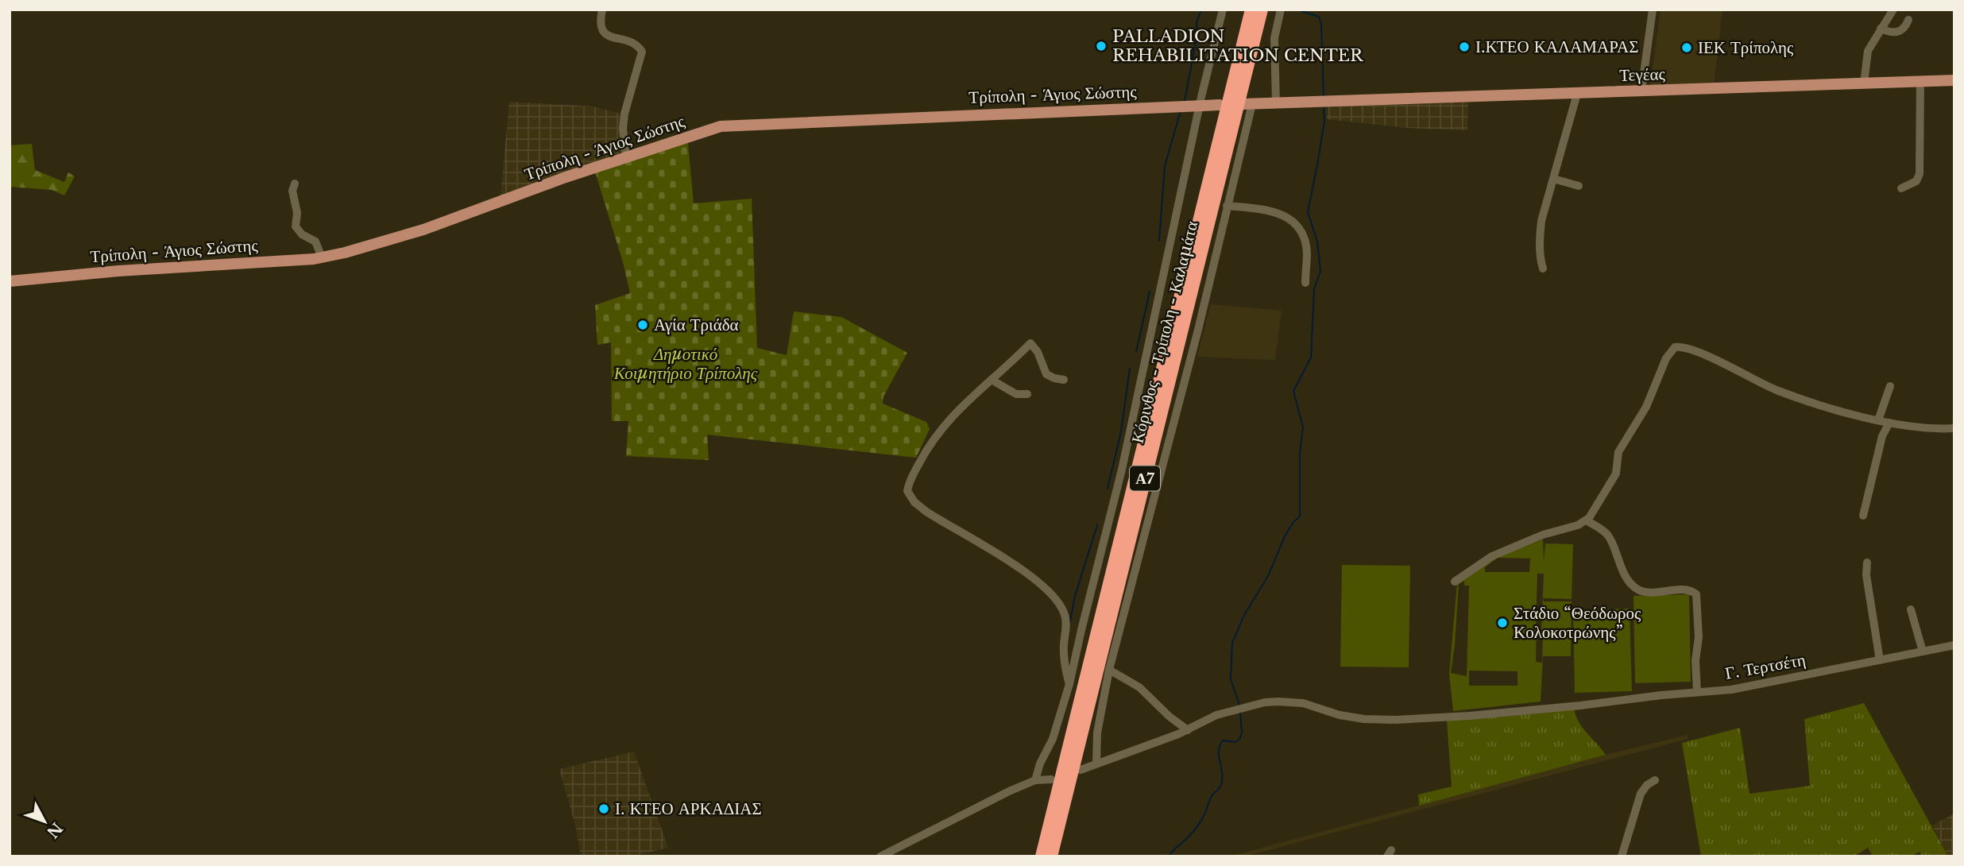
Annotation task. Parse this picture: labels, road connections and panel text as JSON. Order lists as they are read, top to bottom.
{
  "streets": {
    "highway": ["Κόρινθος - Τρίπολη - Καλαμάτα", "Α7"],
    "main road": ["Τεγέας", "Τρίπολη - Άγιος Σώστης"],
    "street": ["Γ. Τερτσέτη"]
  },
  "parks": ["Δημοτικό Κοιμητήριο Τρίπολης"],
  "places": [
    "PALLADION REHABILITATION CENTER",
    "Ι.ΚΤΕΟ ΚΑΛΑΜΑΡΑΣ",
    "ΙΕΚ Τρίπολης",
    "Αγία Τριάδα",
    "Στάδιο “Θεόδωρος Κολοκοτρώνης”",
    "Ι. ΚΤΕΟ ΑΡΚΑΔΙΑΣ"
  ],
  "north": "bottom right"
}
